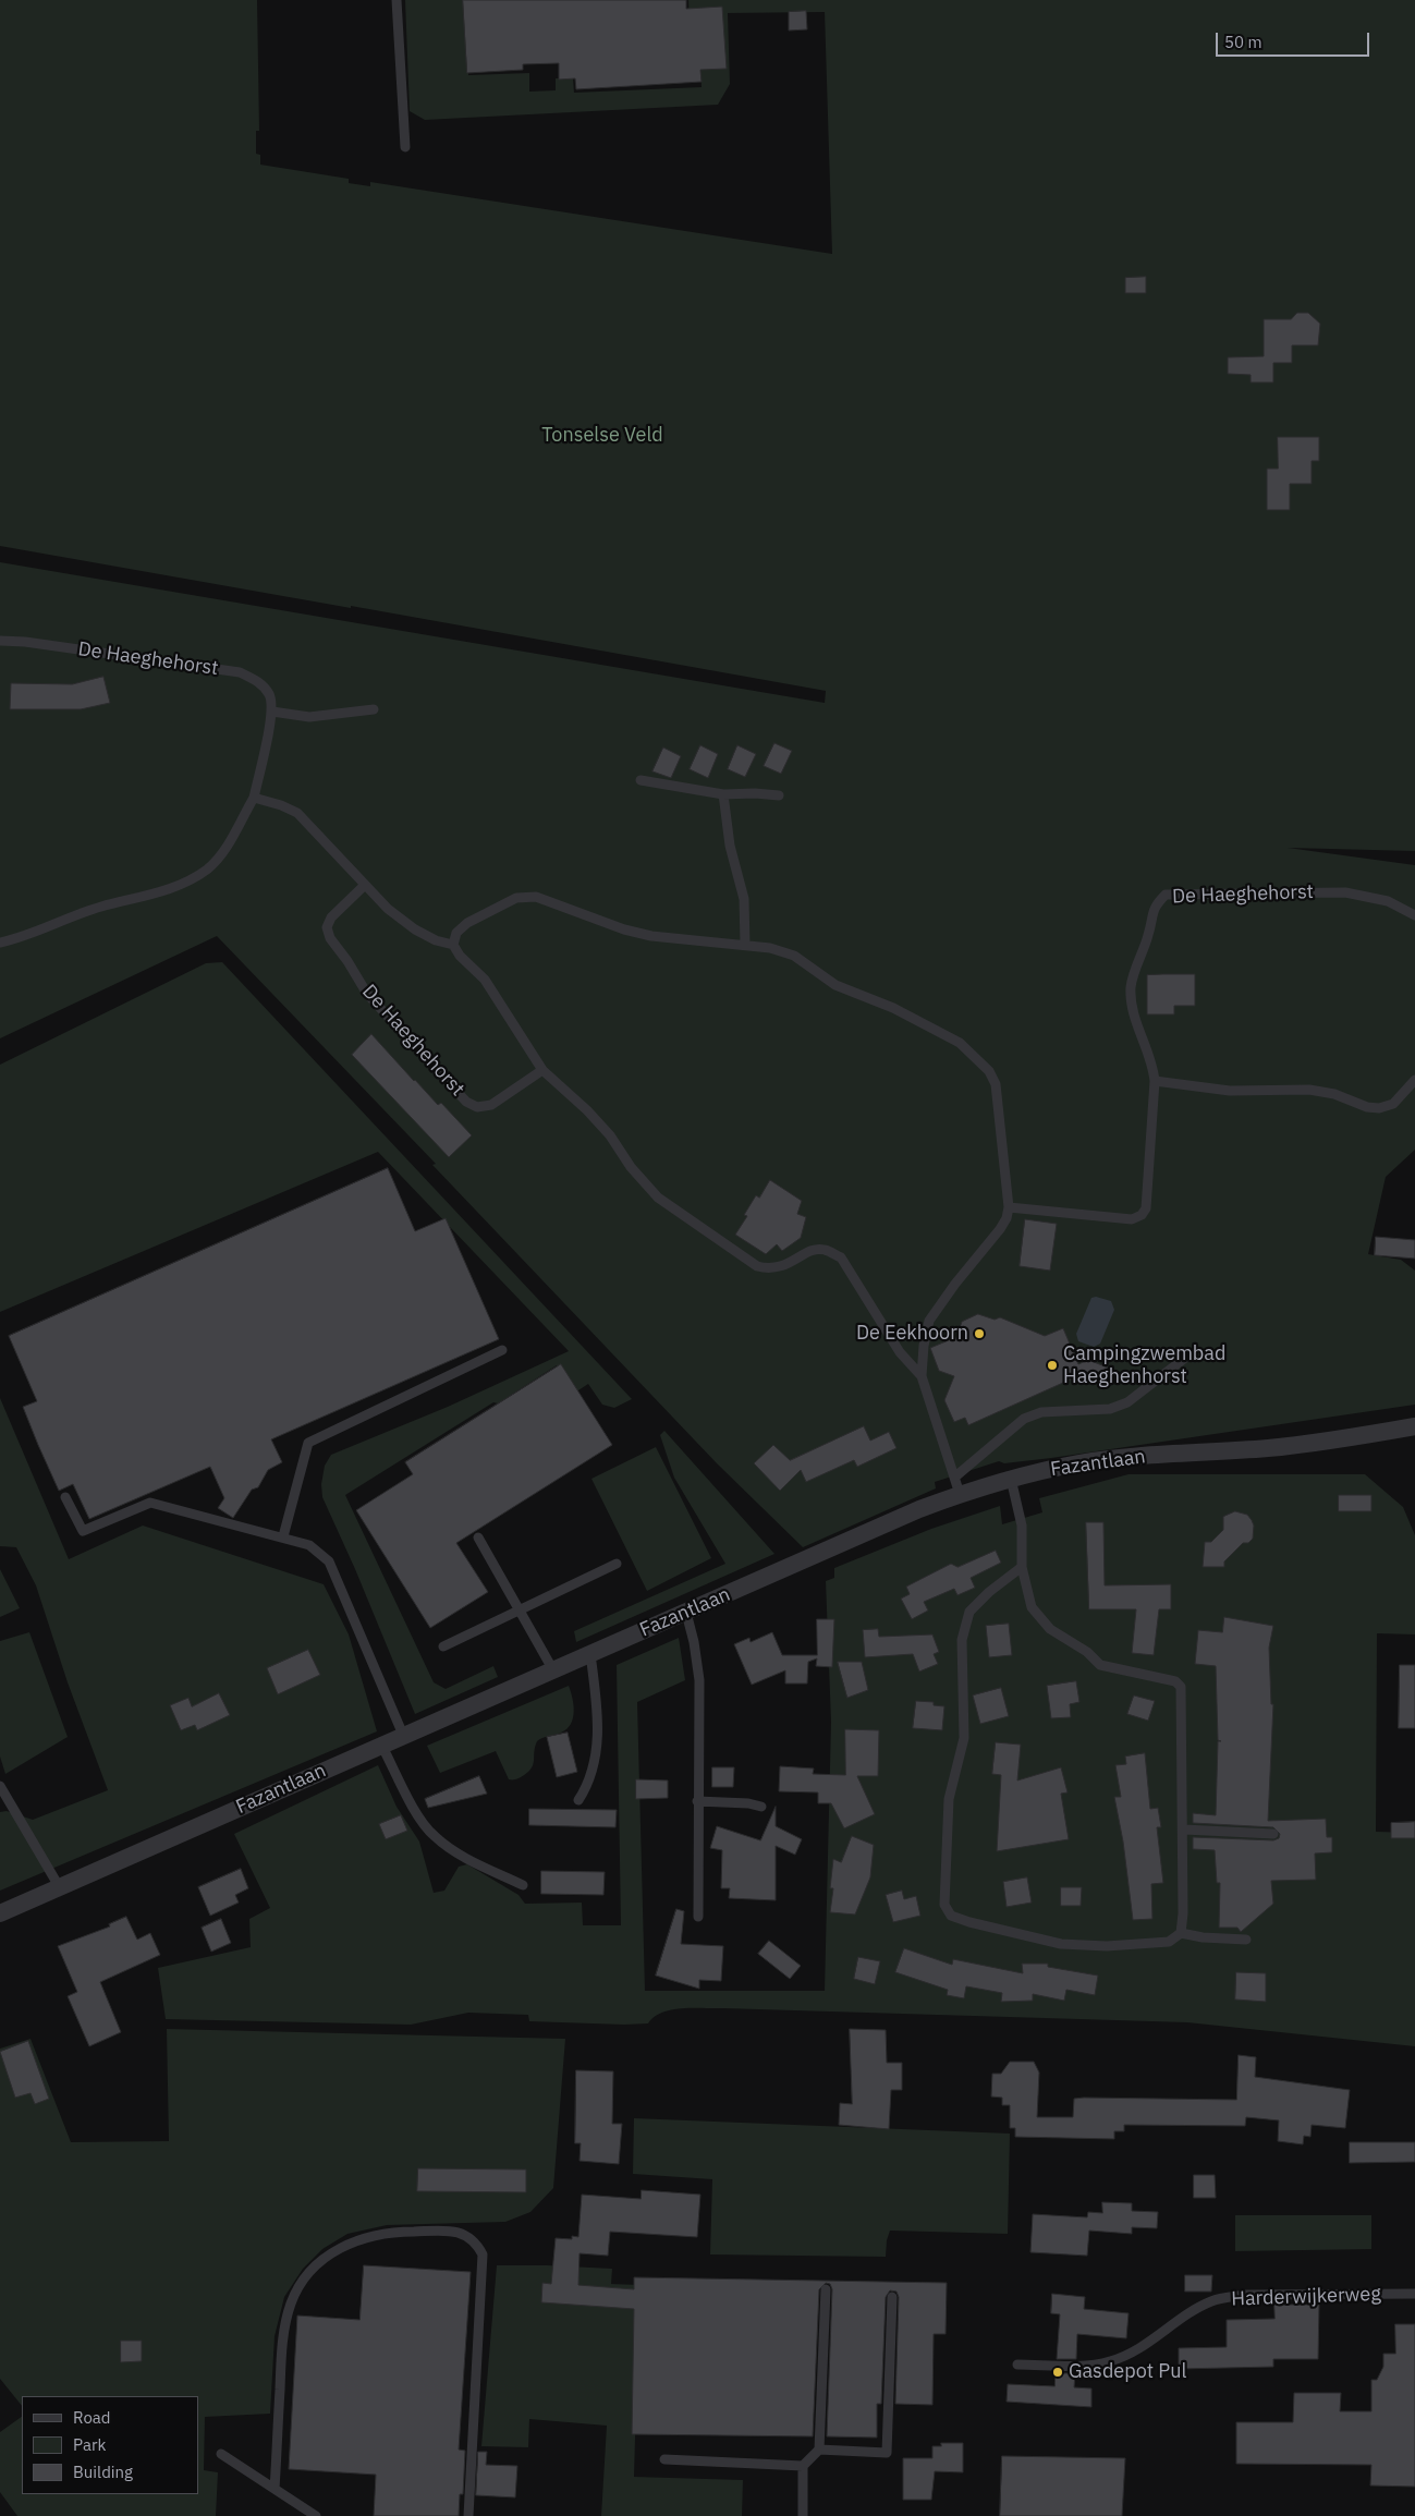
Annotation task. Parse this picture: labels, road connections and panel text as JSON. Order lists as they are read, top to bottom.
{
  "streets": {
    "street": ["Fazantlaan"],
    "lane": ["De Haeghehorst", "Harderwijkerweg"]
  },
  "parks": ["Tonselse Veld"],
  "places": ["De Eekhoorn", "Campingzwembad Haeghenhorst", "Gasdepot Pul"],
  "legend": ["Road", "Park", "Building"],
  "scale_bar": "50 m"
}
